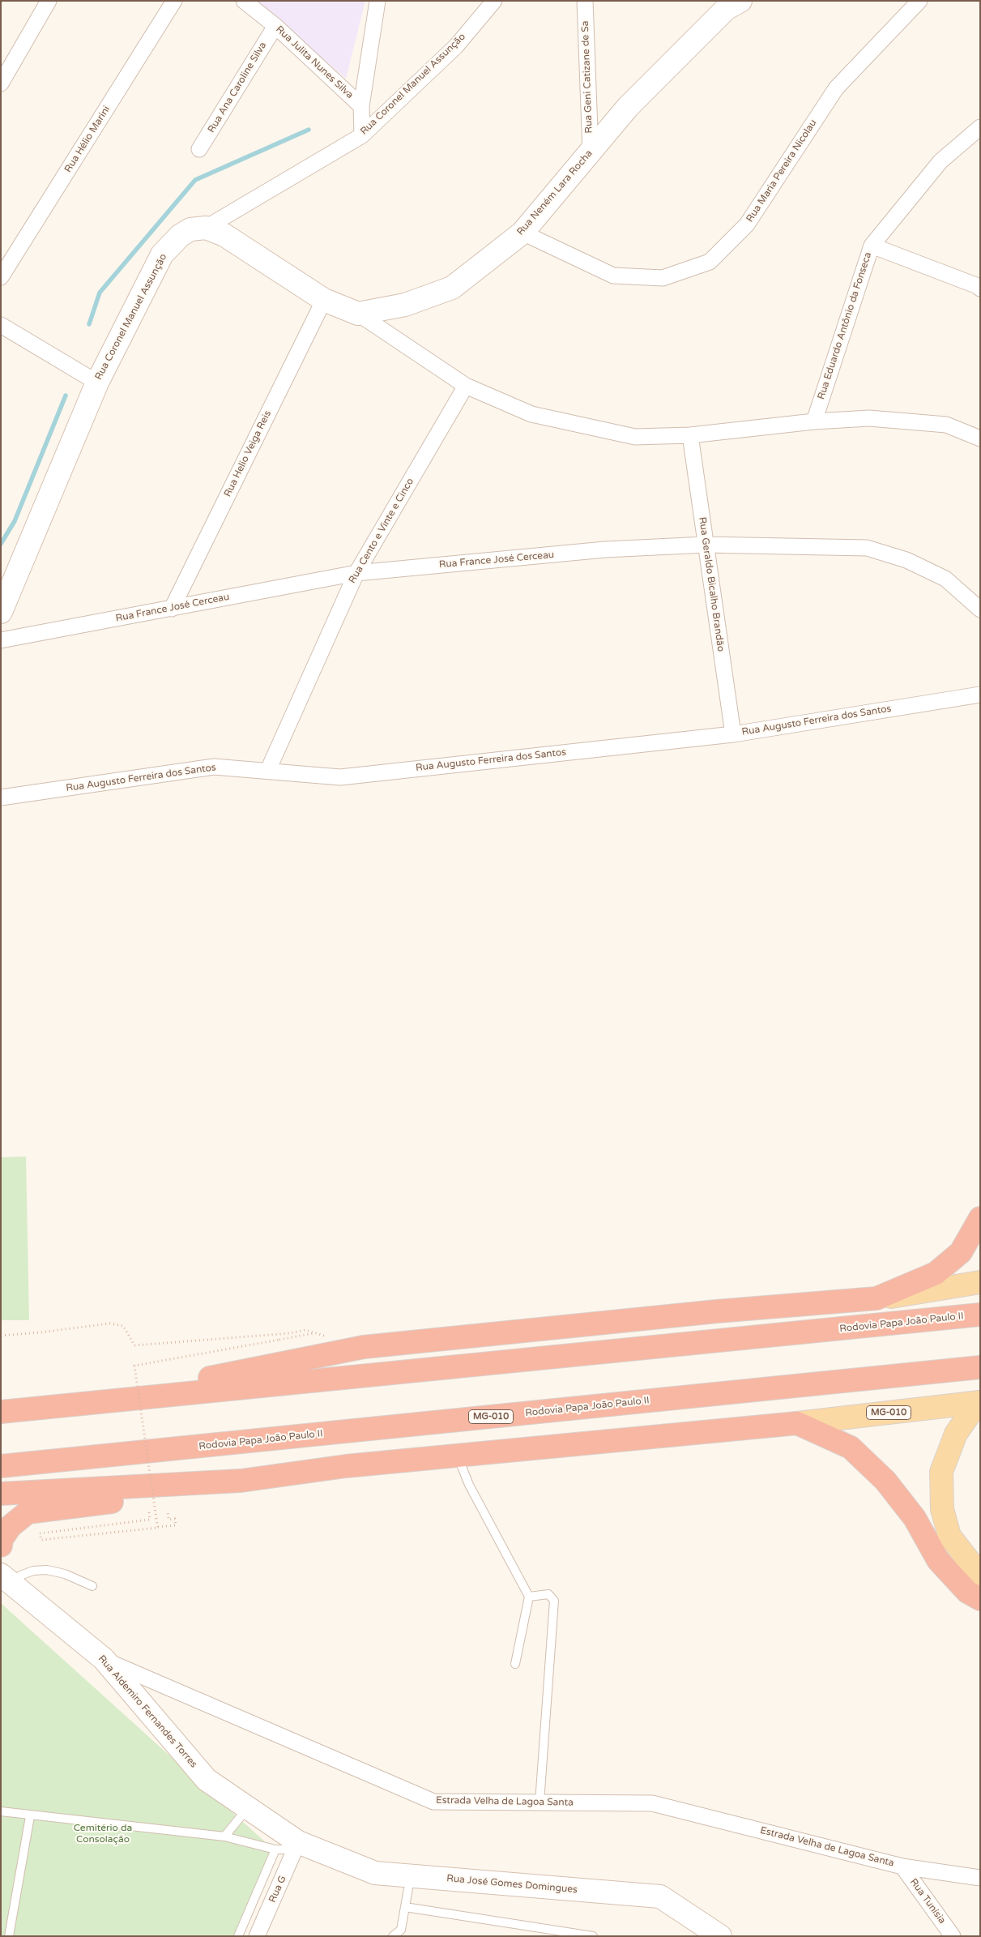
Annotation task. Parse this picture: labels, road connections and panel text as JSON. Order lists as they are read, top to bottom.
{
  "streets": {
    "highway": ["Rodovia Papa João Paulo II", "MG-010"],
    "street": [
      "Rua Julita Nunes Silva",
      "Rua Geni Catizane de Sa",
      "Rua Coronel Manuel Assunção",
      "Rua Ana Caroline Silva",
      "Rua Hélio Marini",
      "Rua Maria Pereira Nicolau",
      "Rua Neném Lara Rocha",
      "Rua Eduardo Antônio da Fonseca",
      "Rua Helio Veiga Reis",
      "Rua Cento e Vinte e Cinco",
      "Rua France José Cerceau",
      "Rua Geraldo Bicalho Brandão",
      "Rua Augusto Ferreira dos Santos",
      "Rua Aldemiro Fernandes Torres",
      "Estrada Velha de Lagoa Santa",
      "Rua José Gomes Domingues",
      "Rua G",
      "Rua Tunísia"
    ]
  },
  "crossings": [
    ["Rua Julita Nunes Silva", "Rua Coronel Manuel Assunção"],
    ["Rua Julita Nunes Silva", "Rua Ana Caroline Silva"],
    ["Rua Geni Catizane de Sa", "Rua Neném Lara Rocha"],
    ["Rua Maria Pereira Nicolau", "Rua Neném Lara Rocha"],
    ["Rua Helio Veiga Reis", "Rua France José Cerceau"],
    ["Rua Cento e Vinte e Cinco", "Rua France José Cerceau"],
    ["Rua Cento e Vinte e Cinco", "Rua Augusto Ferreira dos Santos"],
    ["Rua France José Cerceau", "Rua Geraldo Bicalho Brandão"],
    ["Rua Geraldo Bicalho Brandão", "Rua Augusto Ferreira dos Santos"],
    ["Rua Aldemiro Fernandes Torres", "Estrada Velha de Lagoa Santa"],
    ["Rua Aldemiro Fernandes Torres", "Rua José Gomes Domingues"],
    ["Rua Aldemiro Fernandes Torres", "Rua G"],
    ["Estrada Velha de Lagoa Santa", "Rua Tunísia"],
    ["Rua José Gomes Domingues", "Rua G"]
  ],
  "parks": ["Cemitério da Consolação"]
}
